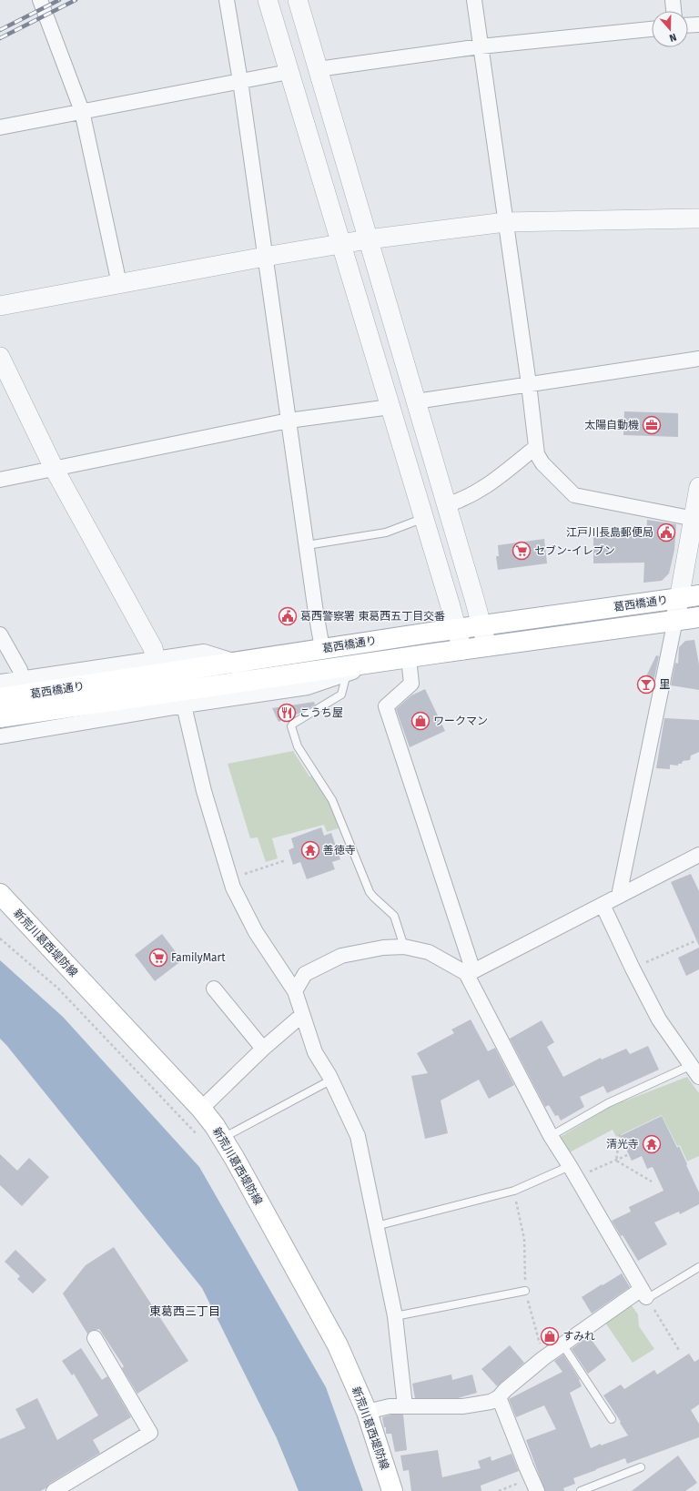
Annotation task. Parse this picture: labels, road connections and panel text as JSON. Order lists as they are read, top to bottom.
{
  "streets": {
    "main road": ["葛西橋通り", "新荒川葛西堤防線"]
  },
  "districts": ["東葛西三丁目"],
  "places": {
    "office": ["太陽自動機"],
    "public building": ["江戸川長島郵便局", "葛西警察署 東葛西五丁目交番"],
    "supermarket": ["セブン-イレブン", "FamilyMart"],
    "bar": ["里"],
    "restaurant": ["こうち屋"],
    "shop": ["ワークマン", "すみれ"],
    "temple": ["善徳寺", "清光寺"]
  },
  "north": "bottom"
}
